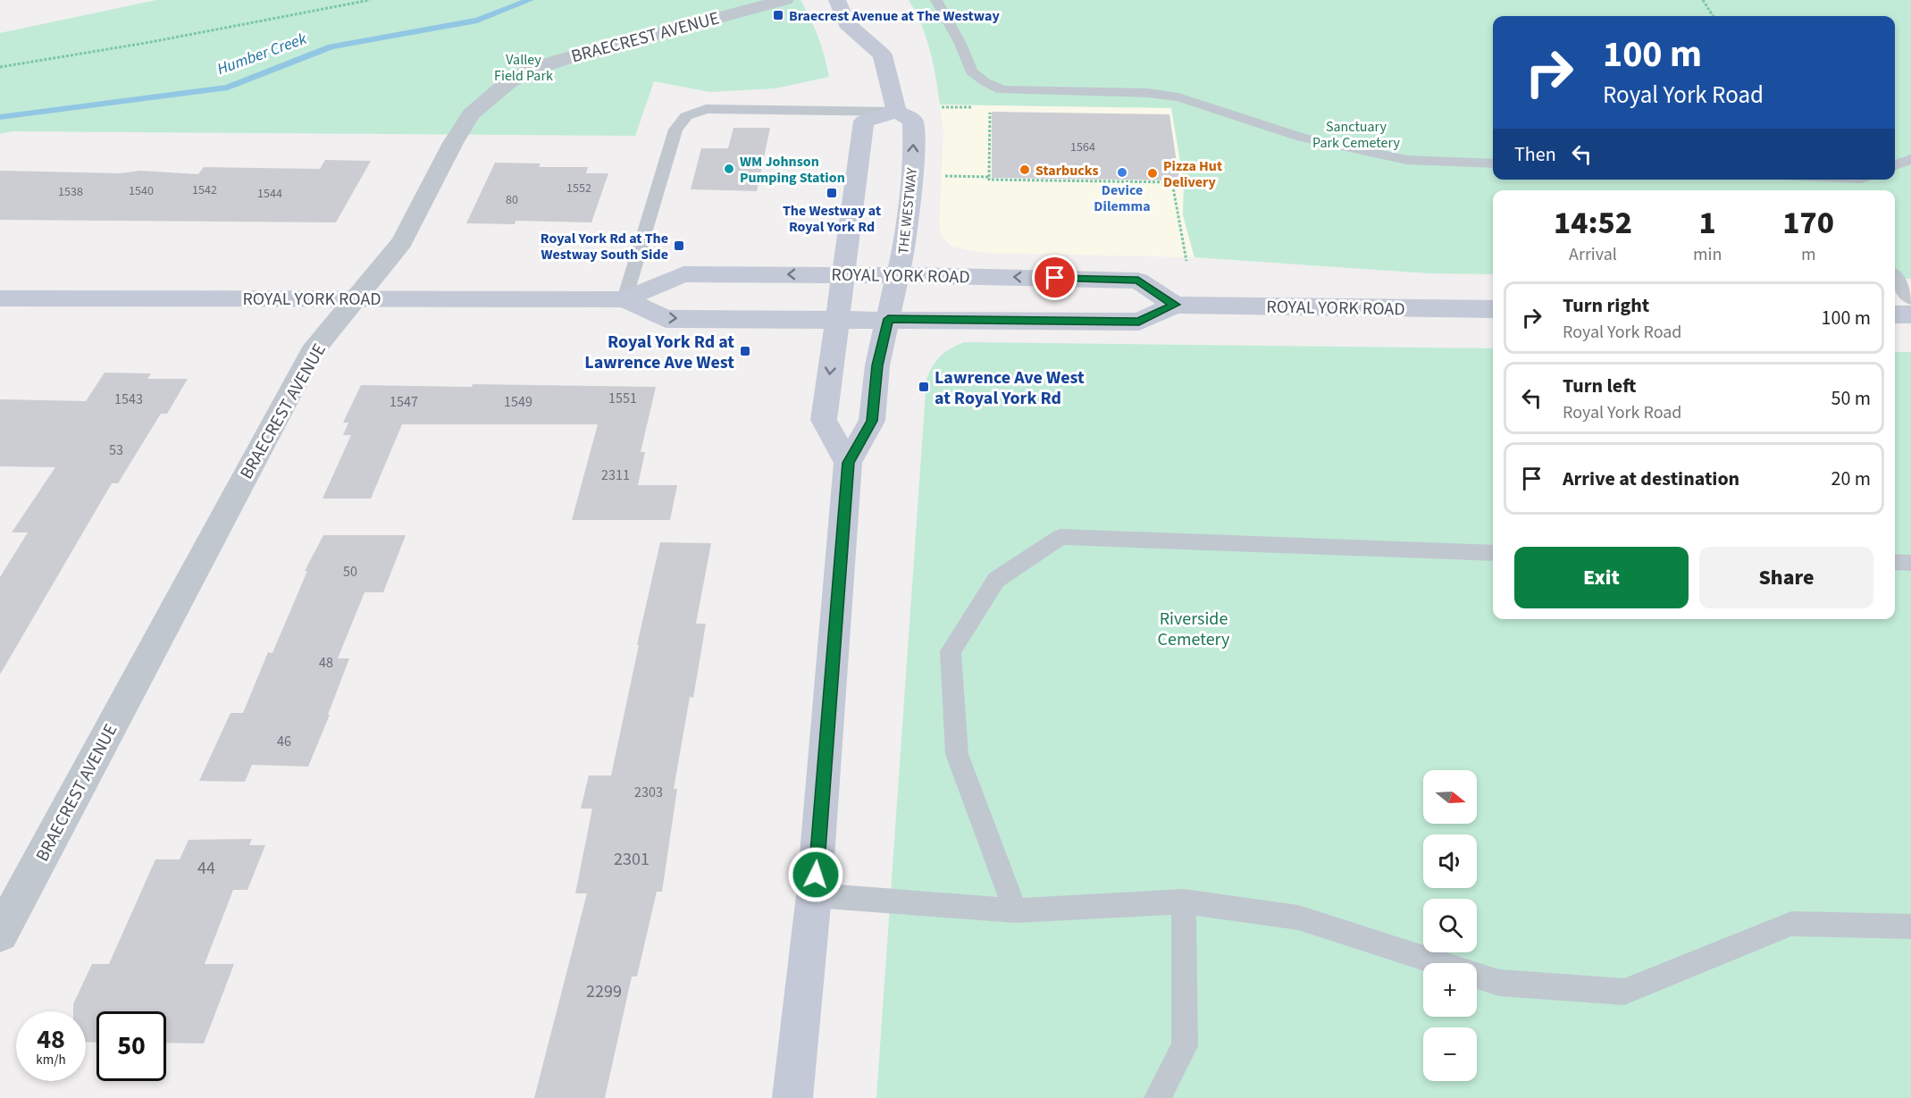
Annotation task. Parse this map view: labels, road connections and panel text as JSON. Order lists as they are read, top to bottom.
{
  "streets": {
    "main road": ["THE WESTWAY", "ROYAL YORK ROAD"],
    "street": ["BRAECREST AVENUE"]
  },
  "crossings": [
    ["BRAECREST AVENUE", "ROYAL YORK ROAD"],
    ["THE WESTWAY", "ROYAL YORK ROAD"]
  ],
  "one_way": ["THE WESTWAY"],
  "water": ["Humber Creek"],
  "parks": ["Valley Field Park", "Sanctuary Park Cemetery", "Riverside Cemetery"],
  "places": {
    "transit": [
      "Braecrest Avenue at The Westway",
      "The Westway at Royal York Rd",
      "Royal York Rd at The Westway South Side",
      "Royal York Rd at Lawrence Ave West",
      "Lawrence Ave West at Royal York Rd"
    ],
    "other": [
      "WM Johnson Pumping Station",
      "Starbucks",
      "Device Dilemma",
      "Pizza Hut Delivery"
    ]
  },
  "house_numbers": [
    "1564",
    "1552",
    "1542",
    "1540",
    "1538",
    "1544",
    "80",
    "1551",
    "1543",
    "1547",
    "1549",
    "53",
    "2311",
    "50",
    "48",
    "46",
    "2303",
    "2301",
    "44",
    "2299"
  ],
  "north": "right",
  "page": {
    "turn": ["100 m", "Royal York Road"],
    "then": "Then",
    "eta": [
      "14:52",
      "Arrival",
      "1",
      "min",
      "170",
      "m"
    ],
    "list": [
      {
        "name": "Turn right",
        "note": "Royal York Road",
        "value": "100 m"
      },
      {
        "name": "Turn left",
        "note": "Royal York Road",
        "value": "50 m"
      },
      {
        "name": "Arrive at destination",
        "value": "20 m"
      }
    ],
    "buttons": ["Exit", "Share"],
    "map_buttons": ["+", "−"],
    "speed": "48 km/h",
    "limit": "50"
  }
}
